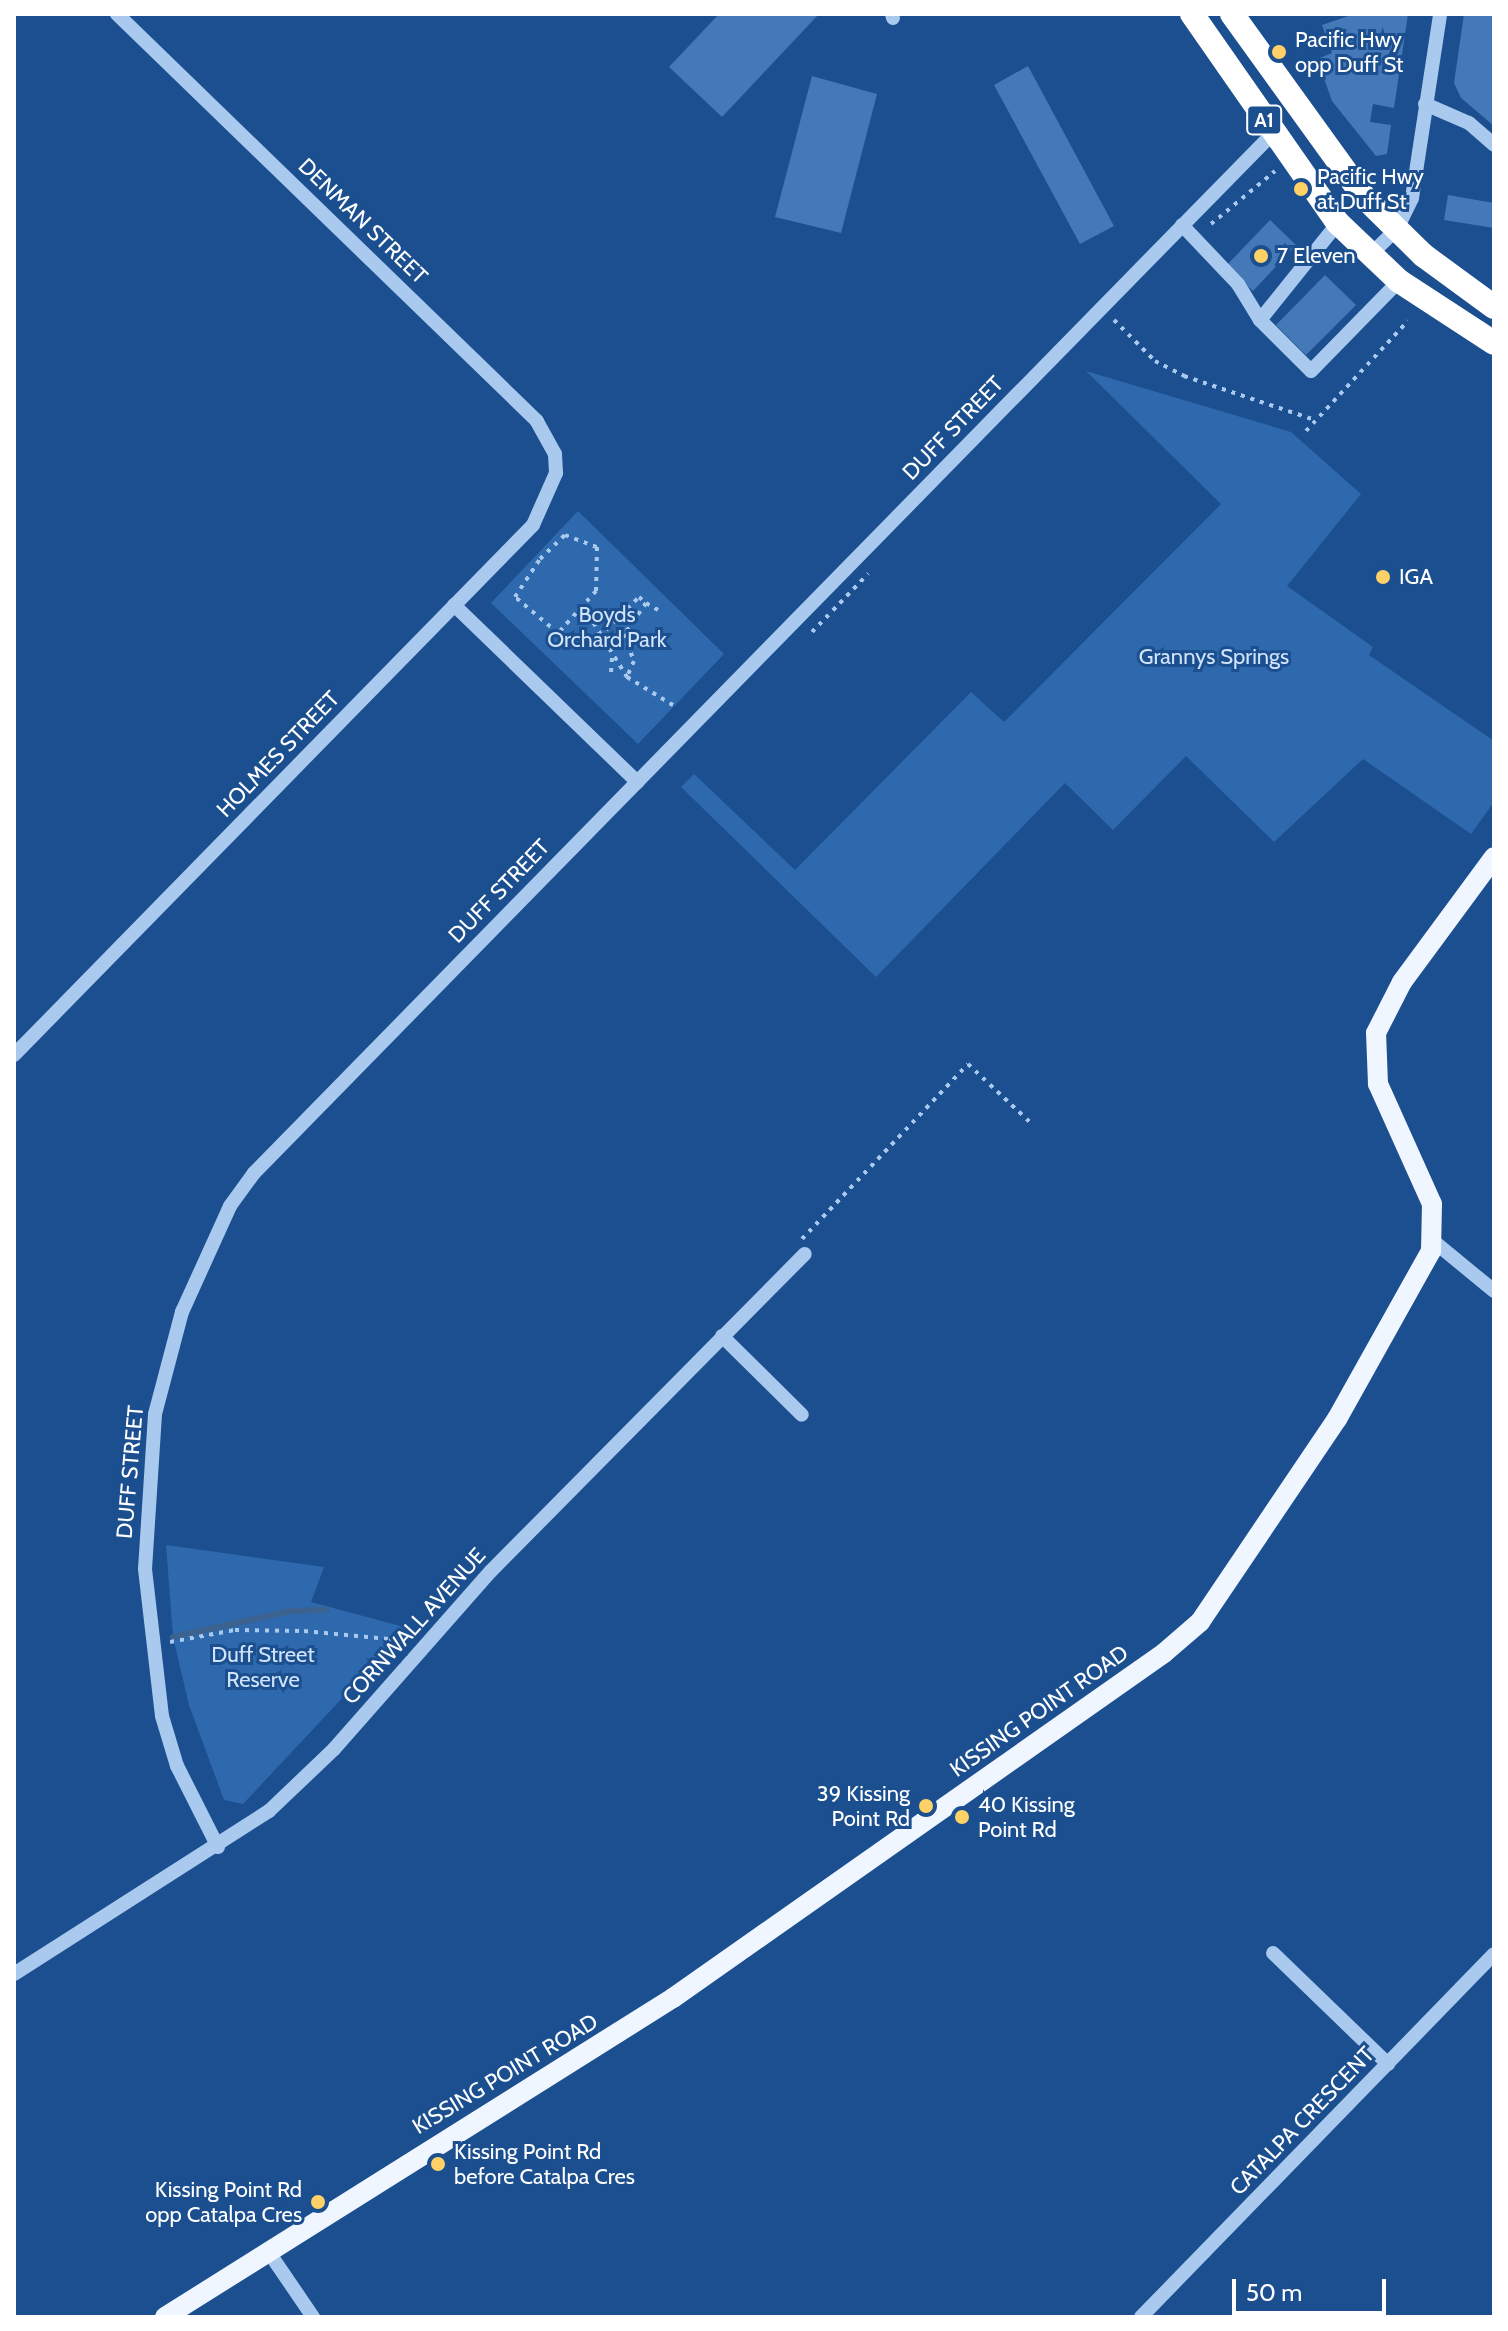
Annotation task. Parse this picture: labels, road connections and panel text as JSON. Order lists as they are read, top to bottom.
{
  "streets": {
    "highway": ["A1"],
    "main road": ["KISSING POINT ROAD"],
    "street": [
      "DENMAN STREET",
      "DUFF STREET",
      "HOLMES STREET",
      "CORNWALL AVENUE",
      "CATALPA CRESCENT"
    ]
  },
  "crossings": [
    ["A1", "DUFF STREET"],
    ["DENMAN STREET", "HOLMES STREET"],
    ["DUFF STREET", "CORNWALL AVENUE"]
  ],
  "parks": ["Boyds Orchard Park", "Grannys Springs", "Duff Street Reserve"],
  "places": [
    "Pacific Hwy opp Duff St",
    "Pacific Hwy at Duff St",
    "7 Eleven",
    "IGA",
    "39 Kissing Point Rd",
    "40 Kissing Point Rd",
    "Kissing Point Rd before Catalpa Cres",
    "Kissing Point Rd opp Catalpa Cres"
  ],
  "scale_bar": "50 m"
}
